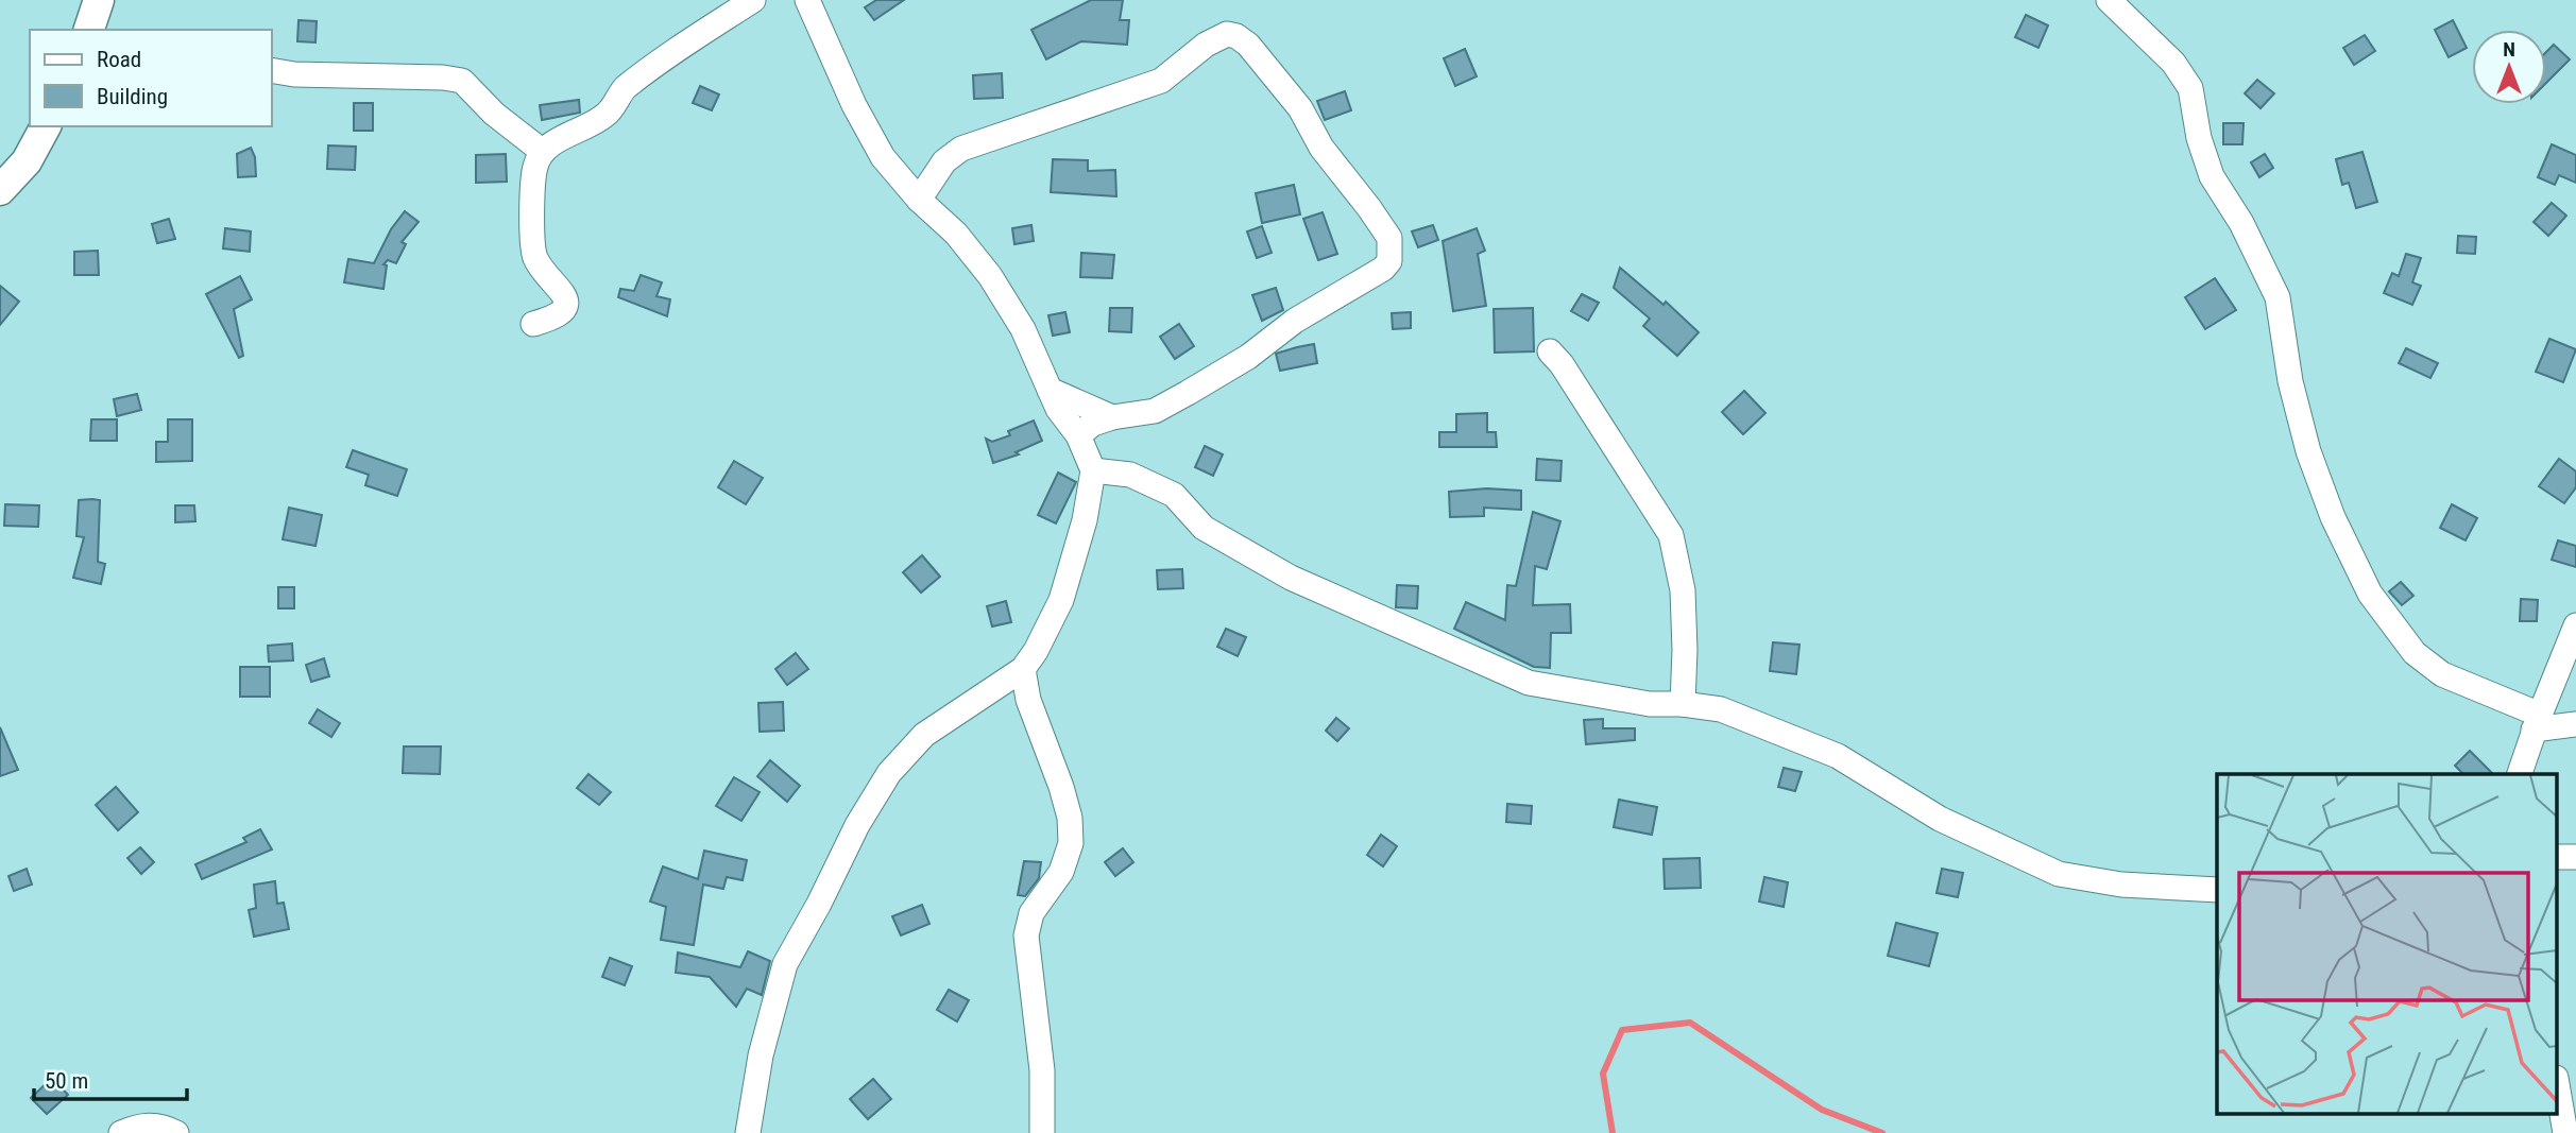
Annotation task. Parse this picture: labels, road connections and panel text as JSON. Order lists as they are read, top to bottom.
{
  "legend": ["Road", "Building"],
  "scale_bar": "50 m",
  "north": "top"
}
